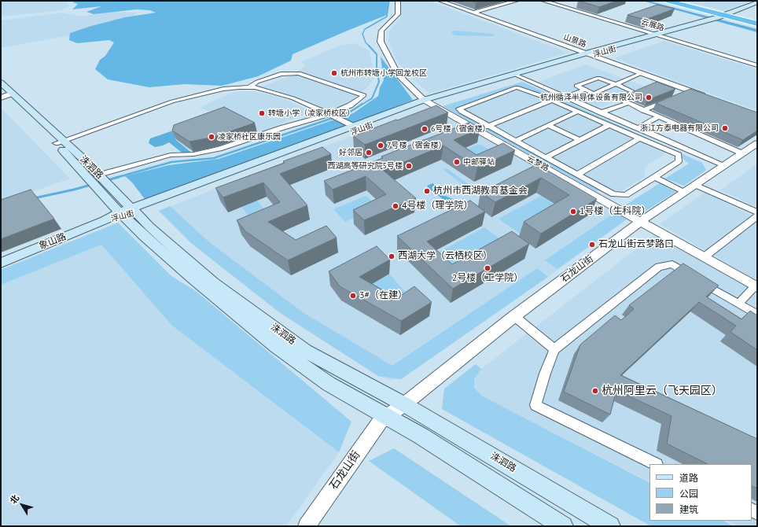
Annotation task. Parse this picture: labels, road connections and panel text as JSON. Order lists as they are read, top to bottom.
{
  "streets": {
    "main road": ["浮山街", "洙泗路", "象山路"],
    "street": [
      "云展路",
      "山景路",
      "云梦路",
      "石龙山街"
    ]
  },
  "crossings": [
    ["云展路", "浮山街"],
    ["山景路", "浮山街"],
    ["浮山街", "云梦路"],
    ["浮山街", "洙泗路"],
    ["浮山街", "象山路"],
    ["云梦路", "石龙山街"],
    ["洙泗路", "石龙山街"]
  ],
  "places": [
    "杭州市转塘小学回龙校区",
    "杭州循泽半导体设备有限公司",
    "转塘小学（凌家桥校区）",
    "浙江方泰电器有限公司",
    "6号楼（宿舍楼）",
    "凌家桥社区康乐园",
    "7号楼（宿舍楼）",
    "好邻居",
    "中邮驿站",
    "西湖高等研究院5号楼",
    "杭州市西湖教育基金会",
    "4号楼（理学院）",
    "1号楼（生科院）",
    "石龙山街云梦路口",
    "西湖大学（云栖校区）",
    "2号楼（工学院）",
    "3#（在建）",
    "杭州阿里云（飞天园区）"
  ],
  "legend": ["道路", "公园", "建筑"],
  "north": "top left"
}
